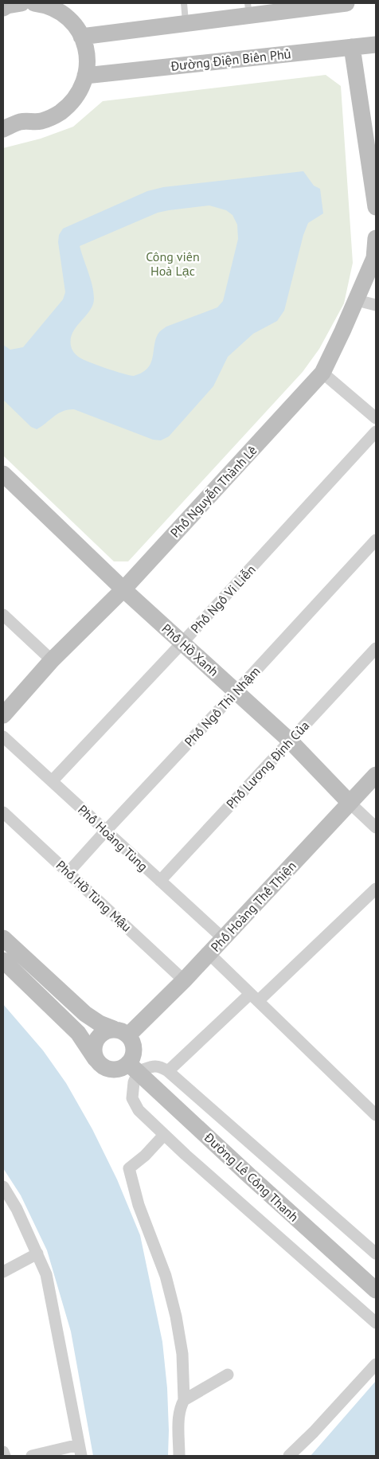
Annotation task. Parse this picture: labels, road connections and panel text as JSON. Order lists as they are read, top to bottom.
{
  "streets": {
    "street": [
      "Đường Điện Biên Phủ",
      "Phố Nguyễn Thành Lê",
      "Phố Ngô Vi Liễn",
      "Phố Hồ Xanh",
      "Phố Ngô Thì Nhậm",
      "Phố Lương Định Của",
      "Phố Hoàng Tùng",
      "Phố Hồ Tùng Mậu",
      "Phố Hoàng Thế Thiện",
      "Đường Lê Công Thanh"
    ]
  },
  "crossings": [
    ["Phố Nguyễn Thành Lê", "Phố Hồ Xanh"],
    ["Phố Ngô Vi Liễn", "Phố Hồ Xanh"],
    ["Phố Ngô Vi Liễn", "Phố Hoàng Tùng"],
    ["Phố Hồ Xanh", "Phố Ngô Thì Nhậm"],
    ["Phố Hồ Xanh", "Phố Lương Định Của"],
    ["Phố Hồ Xanh", "Phố Hoàng Thế Thiện"],
    ["Phố Ngô Thì Nhậm", "Phố Hoàng Tùng"],
    ["Phố Ngô Thì Nhậm", "Phố Hồ Tùng Mậu"],
    ["Phố Lương Định Của", "Phố Hoàng Tùng"],
    ["Phố Hoàng Tùng", "Phố Hoàng Thế Thiện"],
    ["Phố Hồ Tùng Mậu", "Phố Hoàng Thế Thiện"],
    ["Phố Hoàng Thế Thiện", "Đường Lê Công Thanh"]
  ],
  "parks": ["Công viên Hoà Lạc"]
}
